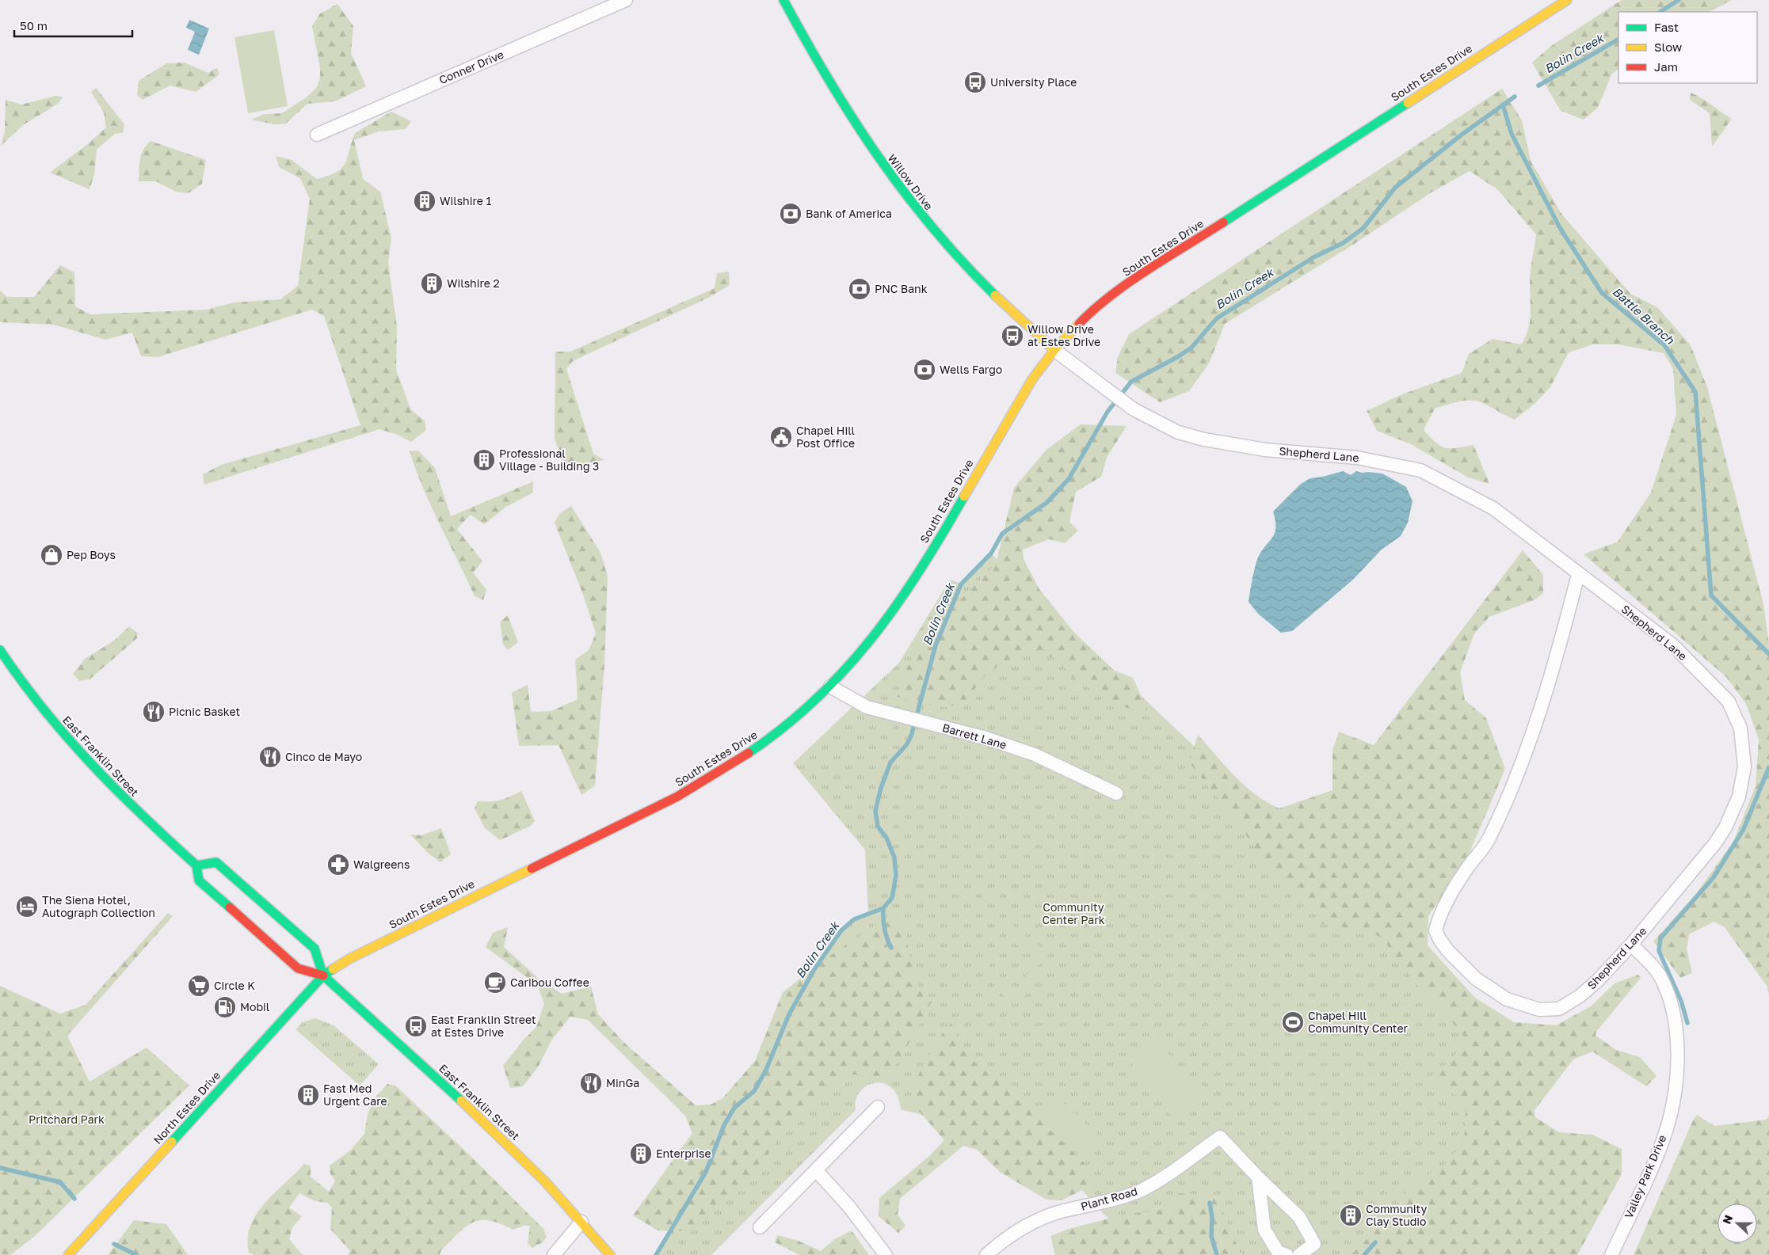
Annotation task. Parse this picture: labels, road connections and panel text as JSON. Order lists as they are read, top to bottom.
{
  "streets": {
    "main road": [
      "South Estes Drive",
      "Willow Drive",
      "East Franklin Street",
      "North Estes Drive"
    ],
    "street": [
      "Conner Drive",
      "Shepherd Lane",
      "Barrett Lane",
      "Valley Park Drive",
      "Plant Road"
    ]
  },
  "crossings": [
    ["South Estes Drive", "Willow Drive"],
    ["South Estes Drive", "Shepherd Lane"],
    ["South Estes Drive", "Barrett Lane"],
    ["South Estes Drive", "East Franklin Street"],
    ["South Estes Drive", "North Estes Drive"],
    ["Willow Drive", "Shepherd Lane"],
    ["Shepherd Lane", "Valley Park Drive"],
    ["East Franklin Street", "North Estes Drive"]
  ],
  "water": ["Bolin Creek", "Battle Branch"],
  "parks": ["Community Center Park", "Pritchard Park"],
  "places": {
    "bus stop": ["University Place", "Willow Drive at Estes Drive", "East Franklin Street at Estes Drive"],
    "building": [
      "Wilshire 1",
      "Wilshire 2",
      "Professional Village - Building 3",
      "Fast Med Urgent Care",
      "Enterprise",
      "Community Clay Studio"
    ],
    "bank": ["Bank of America", "PNC Bank", "Wells Fargo"],
    "public building": ["Chapel Hill Post Office"],
    "shop": ["Pep Boys"],
    "restaurant": ["Picnic Basket", "Cinco de Mayo", "MinGa"],
    "pharmacy": ["Walgreens"],
    "hotel": ["The Siena Hotel, Autograph Collection"],
    "cafe": ["Caribou Coffee"],
    "supermarket": ["Circle K"],
    "fuel station": ["Mobil"],
    "sports": ["Chapel Hill Community Center"]
  },
  "legend": ["Fast", "Slow", "Jam"],
  "scale_bar": "50 m",
  "north": "left"
}
